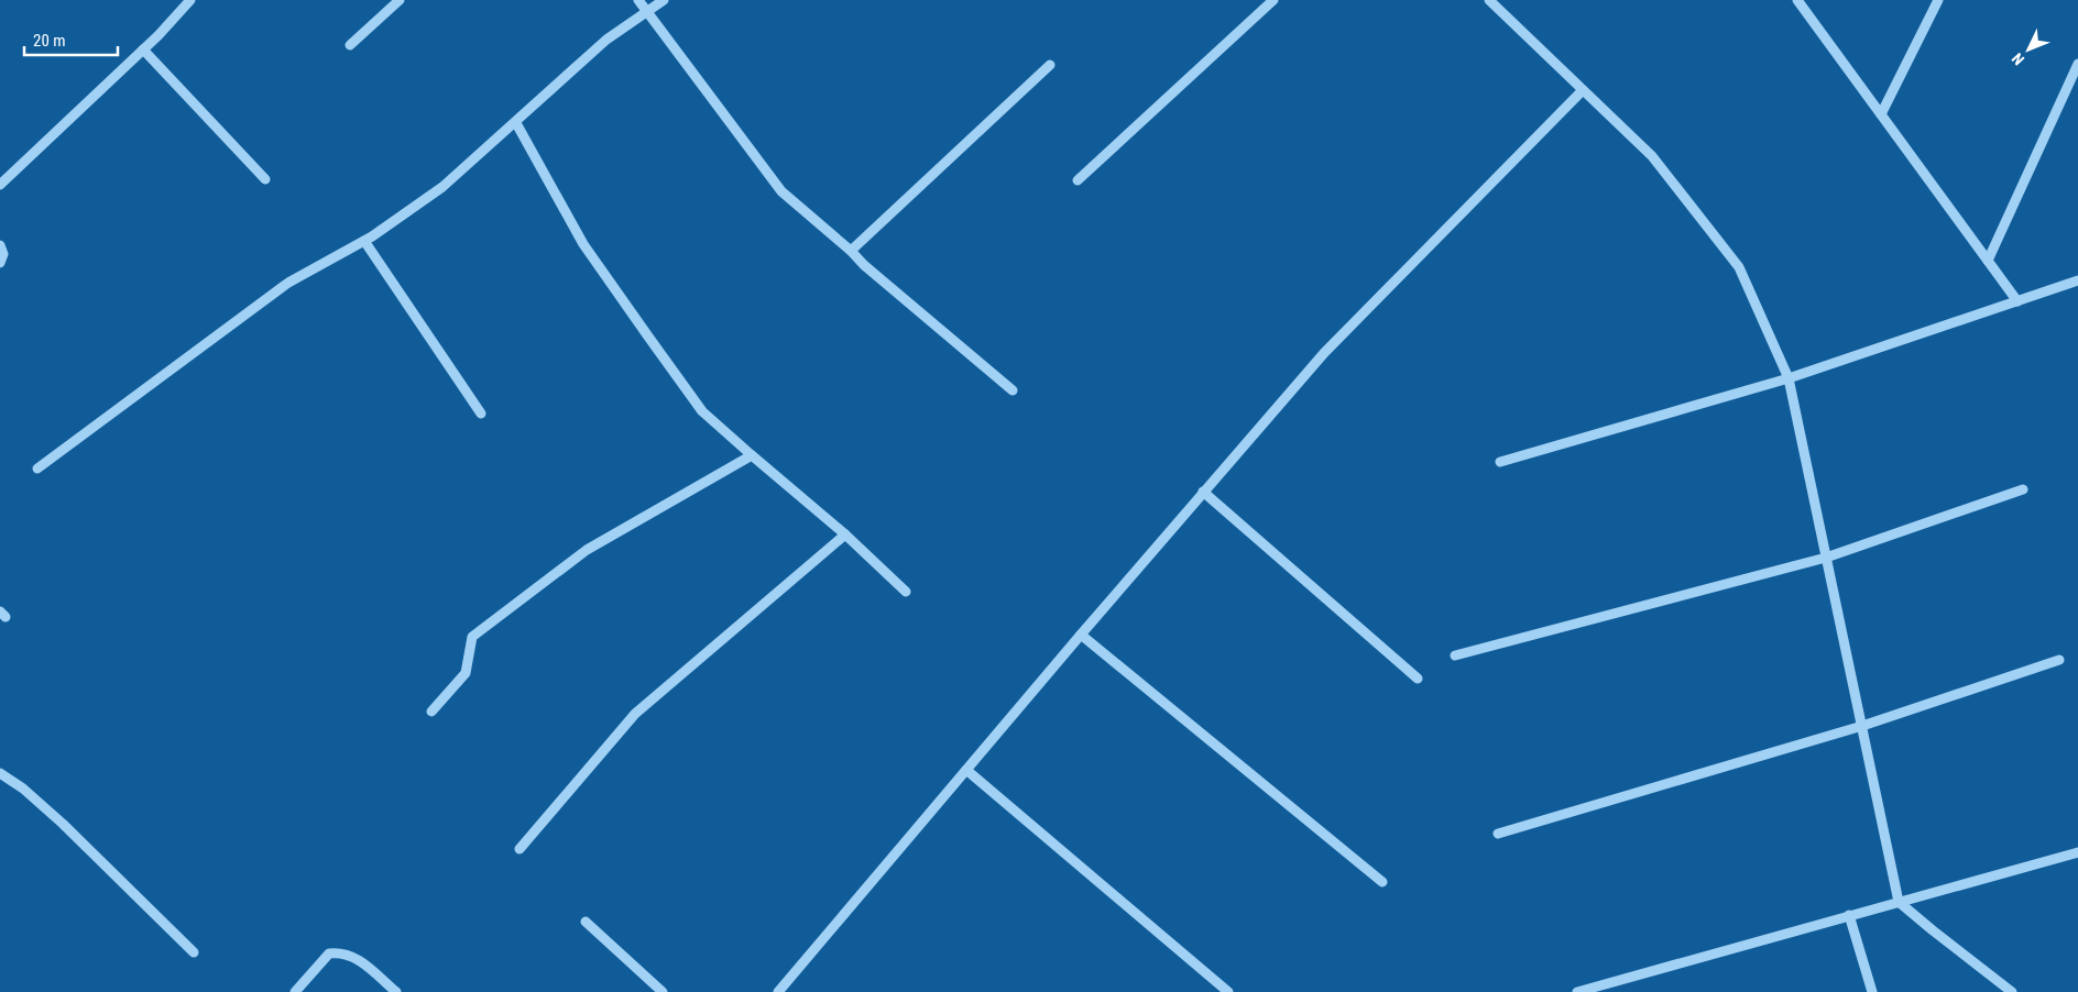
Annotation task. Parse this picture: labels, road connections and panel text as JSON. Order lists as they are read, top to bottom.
{
  "scale_bar": "20 m",
  "north": "bottom left"
}
